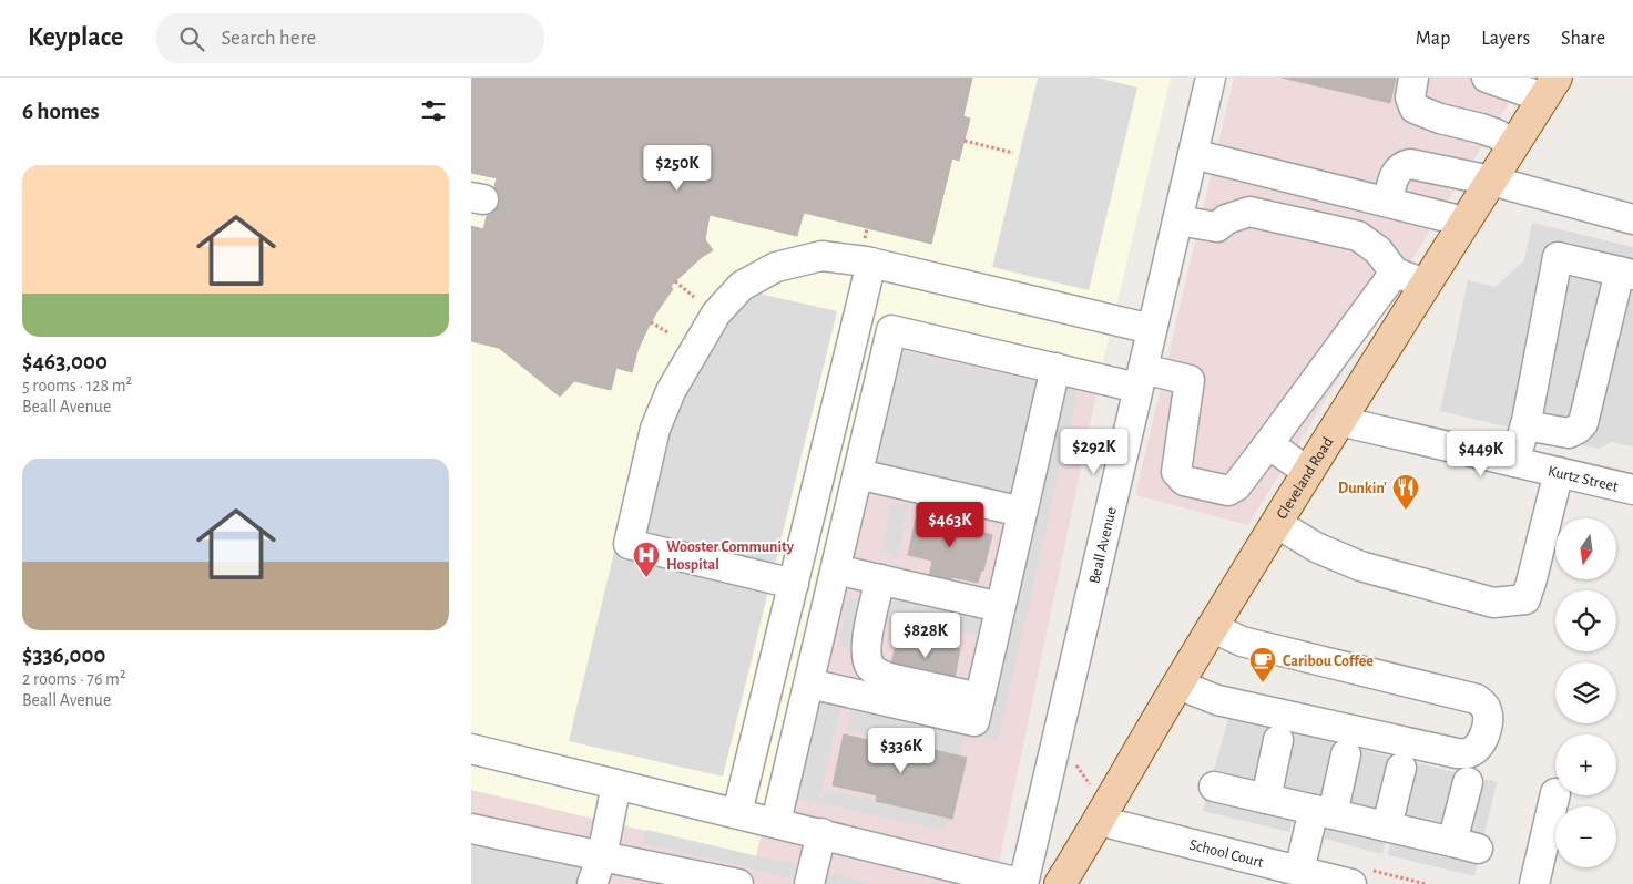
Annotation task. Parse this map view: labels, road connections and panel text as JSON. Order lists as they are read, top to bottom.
{
  "streets": {
    "main road": ["Cleveland Road"],
    "street": ["Kurtz Street", "Beall Avenue", "School Court"]
  },
  "crossings": [
    ["Cleveland Road", "Kurtz Street"],
    ["Cleveland Road", "School Court"]
  ],
  "places": {
    "restaurant": ["Dunkin'"],
    "hospital": ["Wooster Community Hospital"],
    "cafe": ["Caribou Coffee"]
  },
  "north": "bottom",
  "page": {
    "header": "Keyplace",
    "search": "Search here",
    "nav": ["Map", "Layers", "Share"],
    "heading": "6 homes",
    "list": [
      {
        "name": "$463,000",
        "note": "5 rooms · 128 m² · Beall Avenue"
      },
      {
        "name": "$336,000",
        "note": "2 rooms · 76 m² · Beall Avenue"
      }
    ],
    "price": [
      "$250K",
      "$292K",
      "$449K",
      "$463K",
      "$828K",
      "$336K"
    ],
    "map_buttons": ["+", "−"]
  }
}
